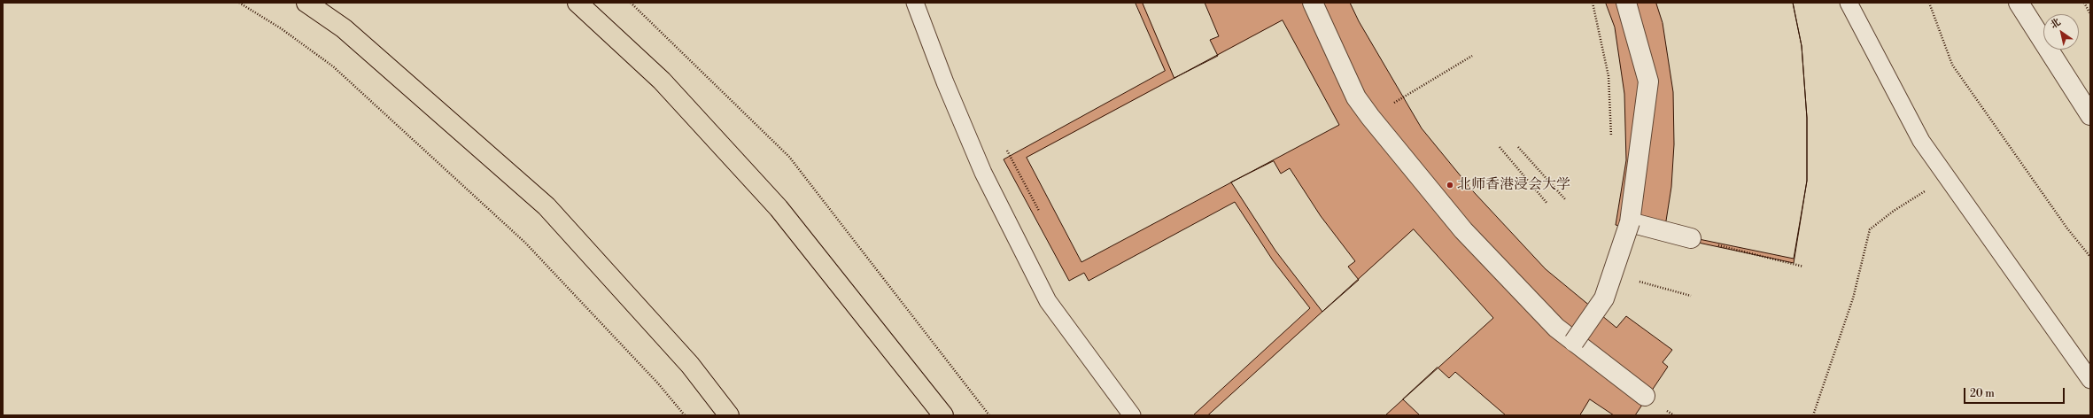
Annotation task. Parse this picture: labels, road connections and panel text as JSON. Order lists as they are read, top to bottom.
{
  "places": ["北师香港浸会大学"],
  "scale_bar": "20 m",
  "north": "top left"
}
